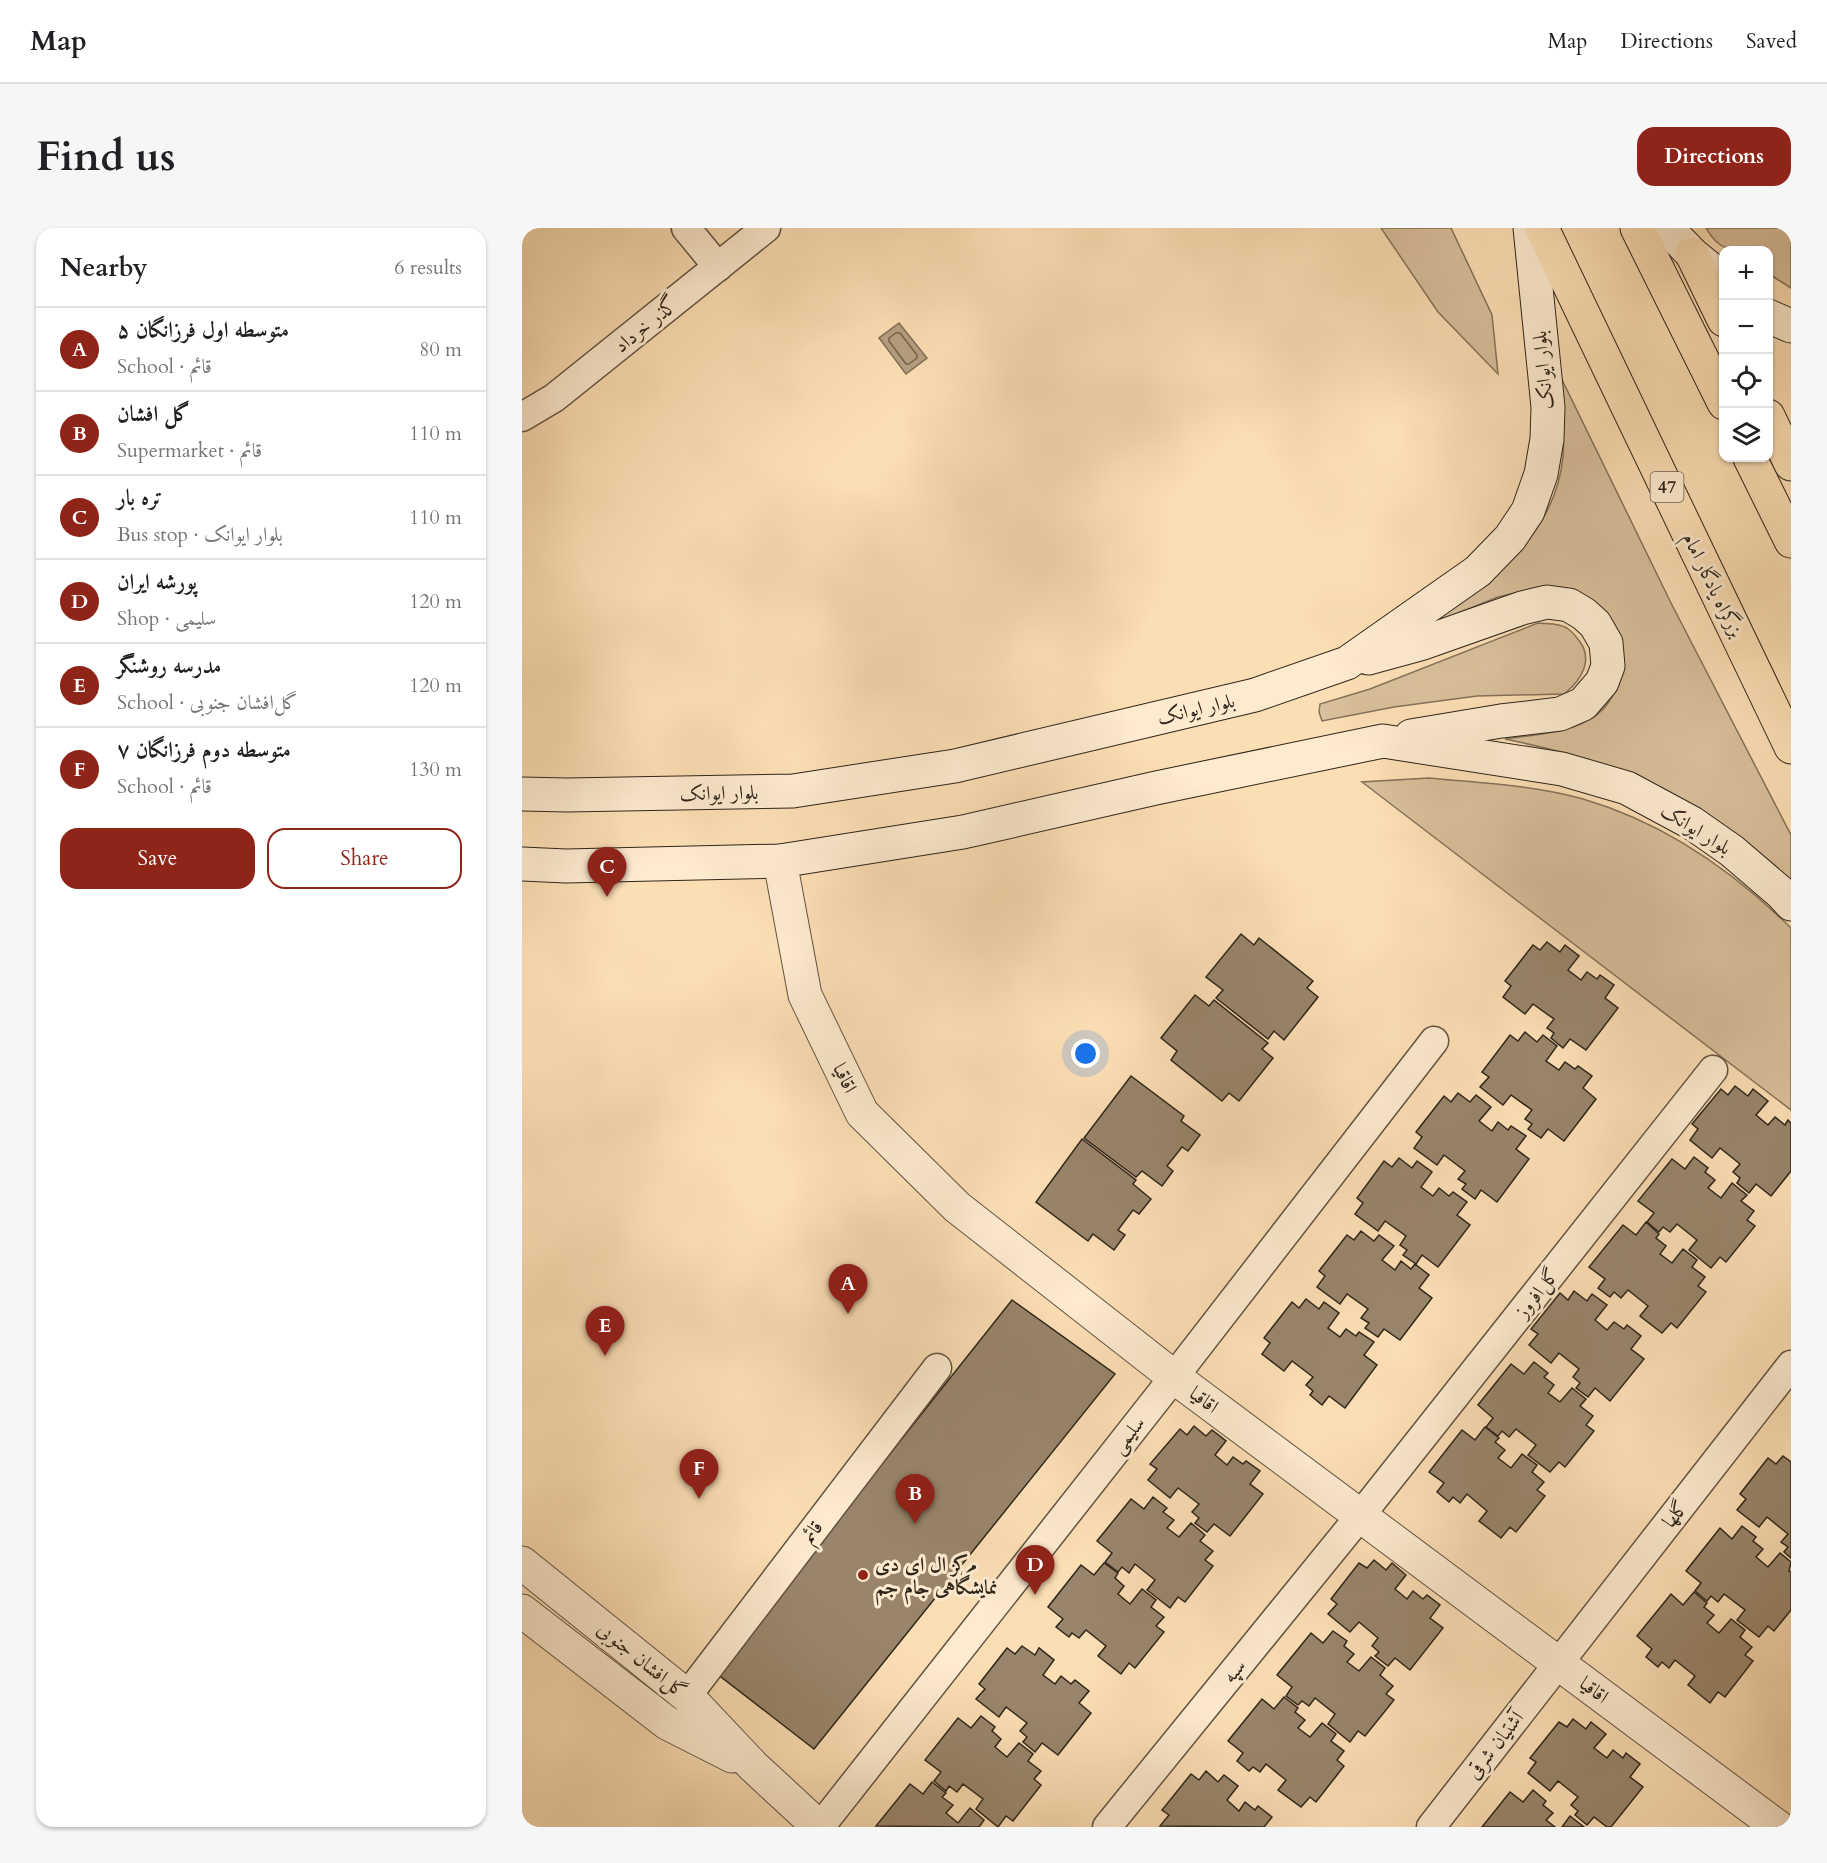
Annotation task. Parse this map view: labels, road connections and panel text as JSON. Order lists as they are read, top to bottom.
{
  "streets": {
    "main road": [
      "بلوار ایوانک",
      "47",
      "بزرگراه یادگار امام",
      "اقاقیا",
      "گل‌افشان جنوبی"
    ],
    "street": [
      "گذر خرداد",
      "گل‌افروز",
      "سلیمی",
      "گلها",
      "قائم",
      "سپه",
      "آشتیان شرقی"
    ]
  },
  "crossings": [
    ["بلوار ایوانک", "اقاقیا"],
    ["اقاقیا", "گل‌افروز"],
    ["اقاقیا", "سلیمی"],
    ["اقاقیا", "گلها"],
    ["اقاقیا", "سپه"],
    ["اقاقیا", "آشتیان شرقی"],
    ["گل‌افروز", "سپه"],
    ["سلیمی", "گل‌افشان جنوبی"],
    ["گلها", "آشتیان شرقی"],
    ["قائم", "گل‌افشان جنوبی"]
  ],
  "places": ["مرکز ال ای دی نمایشگاهی جام جم"],
  "page": {
    "header": "Map",
    "nav": ["Map", "Directions", "Saved"],
    "buttons": [
      "Directions",
      ["Save", "Share"]
    ],
    "title": "Find us",
    "heading": ["Nearby", "6 results"],
    "map_buttons": ["+", "−"],
    "list": [
      {
        "mark": "A",
        "name": "متوسطه اول فرزانگان ۵",
        "note": "School · قائم",
        "value": "80 m"
      },
      {
        "mark": "B",
        "name": "گل افشان",
        "note": "Supermarket · قائم",
        "value": "110 m"
      },
      {
        "mark": "C",
        "name": "تره بار",
        "note": "Bus stop · بلوار ایوانک",
        "value": "110 m"
      },
      {
        "mark": "D",
        "name": "پورشه ایران",
        "note": "Shop · سلیمی",
        "value": "120 m"
      },
      {
        "mark": "E",
        "name": "مدرسه روشنگر",
        "note": "School · گل‌افشان جنوبی",
        "value": "120 m"
      },
      {
        "mark": "F",
        "name": "متوسطه دوم فرزانگان ۷",
        "note": "School · قائم",
        "value": "130 m"
      }
    ],
    "pins": [
      "C",
      "A",
      "E",
      "F",
      "B",
      "D"
    ]
  }
}
